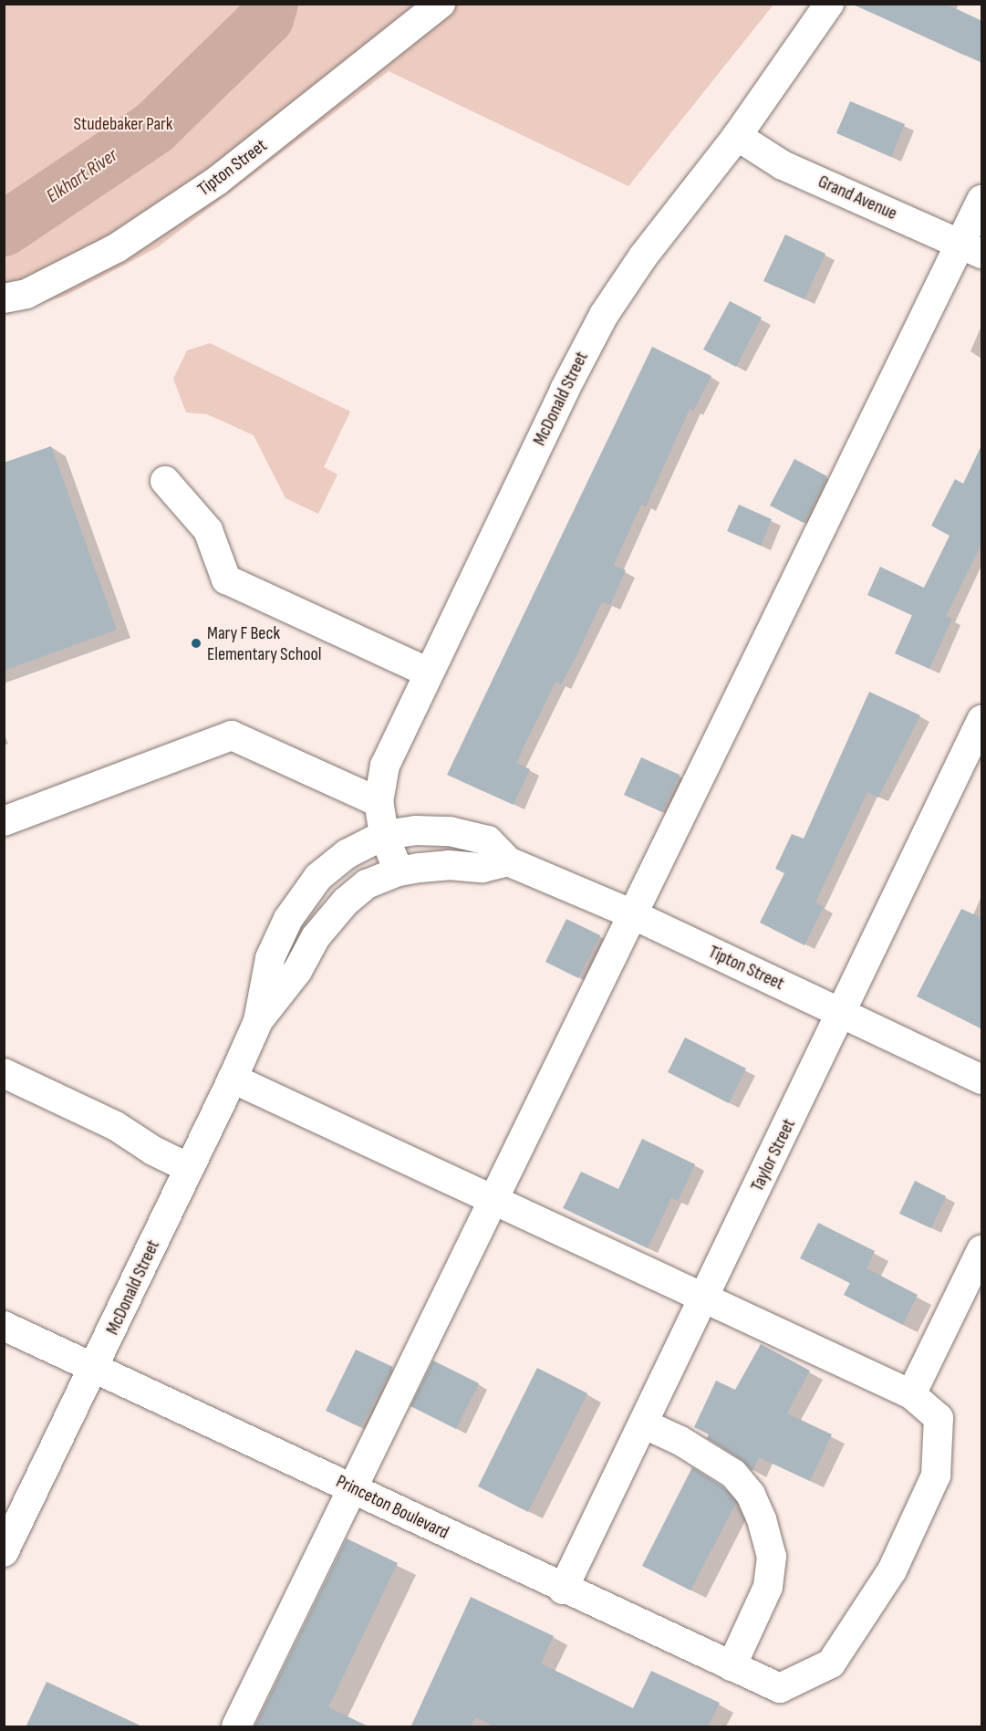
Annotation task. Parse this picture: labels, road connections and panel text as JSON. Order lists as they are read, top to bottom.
{
  "streets": {
    "street": [
      "Tipton Street",
      "Grand Avenue",
      "McDonald Street",
      "Taylor Street",
      "Princeton Boulevard"
    ]
  },
  "crossings": [
    ["Tipton Street", "McDonald Street"],
    ["Tipton Street", "Taylor Street"],
    ["Grand Avenue", "McDonald Street"],
    ["McDonald Street", "Princeton Boulevard"],
    ["Taylor Street", "Princeton Boulevard"]
  ],
  "water": ["Elkhart River"],
  "parks": ["Studebaker Park"],
  "places": ["Mary F Beck Elementary School"]
}
